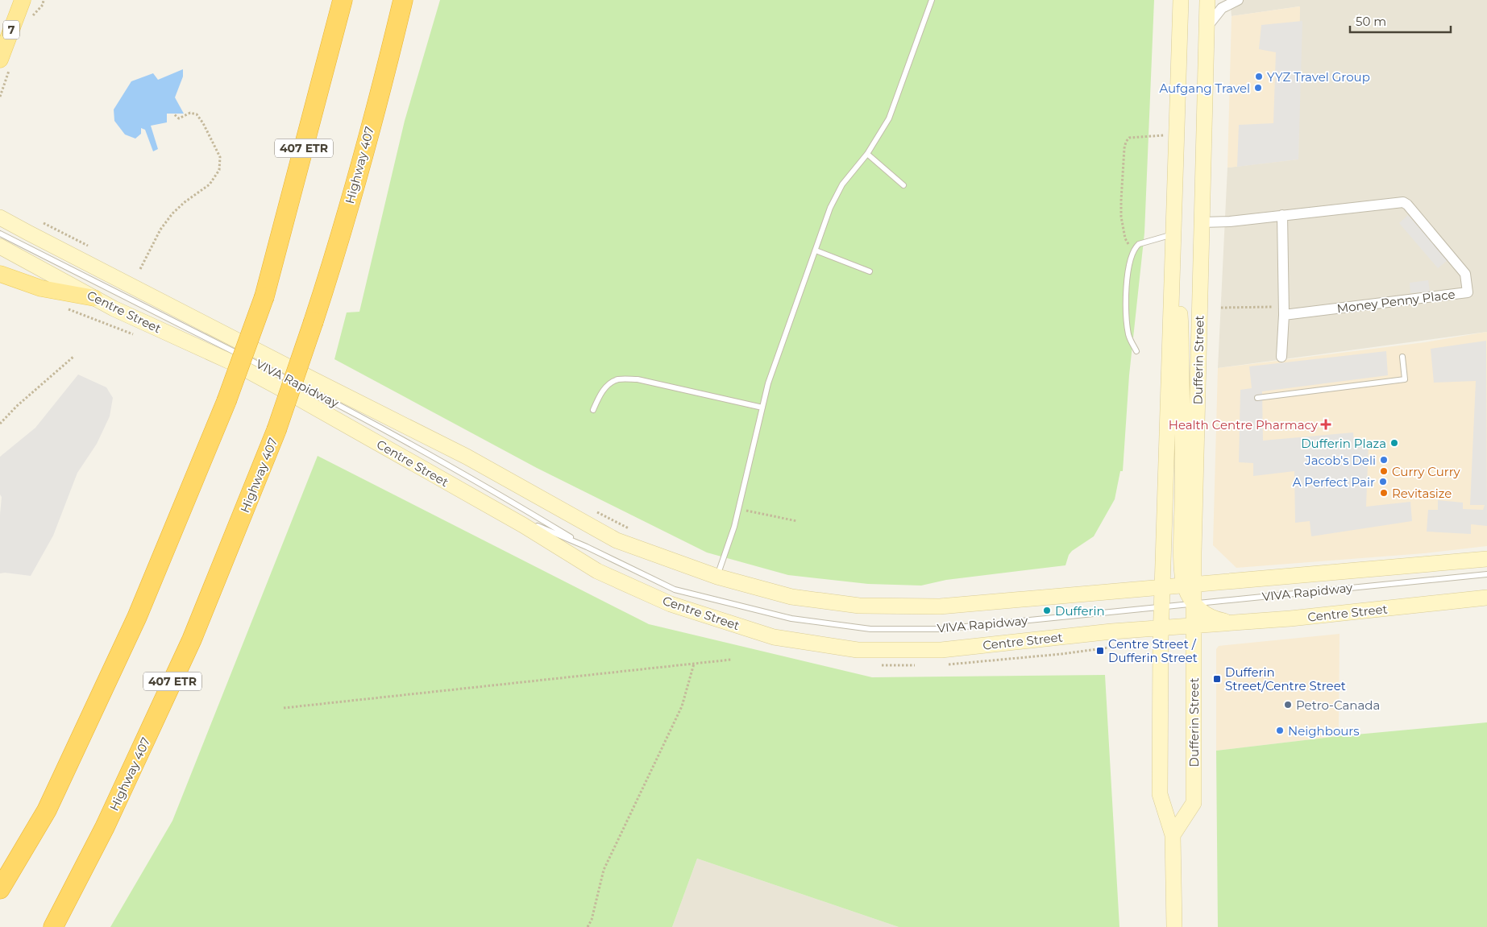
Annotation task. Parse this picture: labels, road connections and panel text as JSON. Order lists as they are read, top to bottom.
{
  "streets": {
    "highway": ["407 ETR", "Highway 407"],
    "main road": ["7", "Centre Street", "Dufferin Street"],
    "street": ["Money Penny Place"],
    "lane": ["VIVA Rapidway"]
  },
  "crossings": [
    ["Money Penny Place", "Dufferin Street"],
    ["Centre Street", "Dufferin Street"],
    ["Centre Street", "VIVA Rapidway"],
    ["Dufferin Street", "VIVA Rapidway"]
  ],
  "places": {
    "other": [
      "YYZ Travel Group",
      "Aufgang Travel",
      "Dufferin Plaza",
      "Jacob's Deli",
      "Curry Curry",
      "A Perfect Pair",
      "Revitasize",
      "Dufferin",
      "Petro-Canada",
      "Neighbours"
    ],
    "health": ["Health Centre Pharmacy"],
    "transit": ["Centre Street / Dufferin Street", "Dufferin Street/Centre Street"]
  },
  "scale_bar": "50 m"
}
